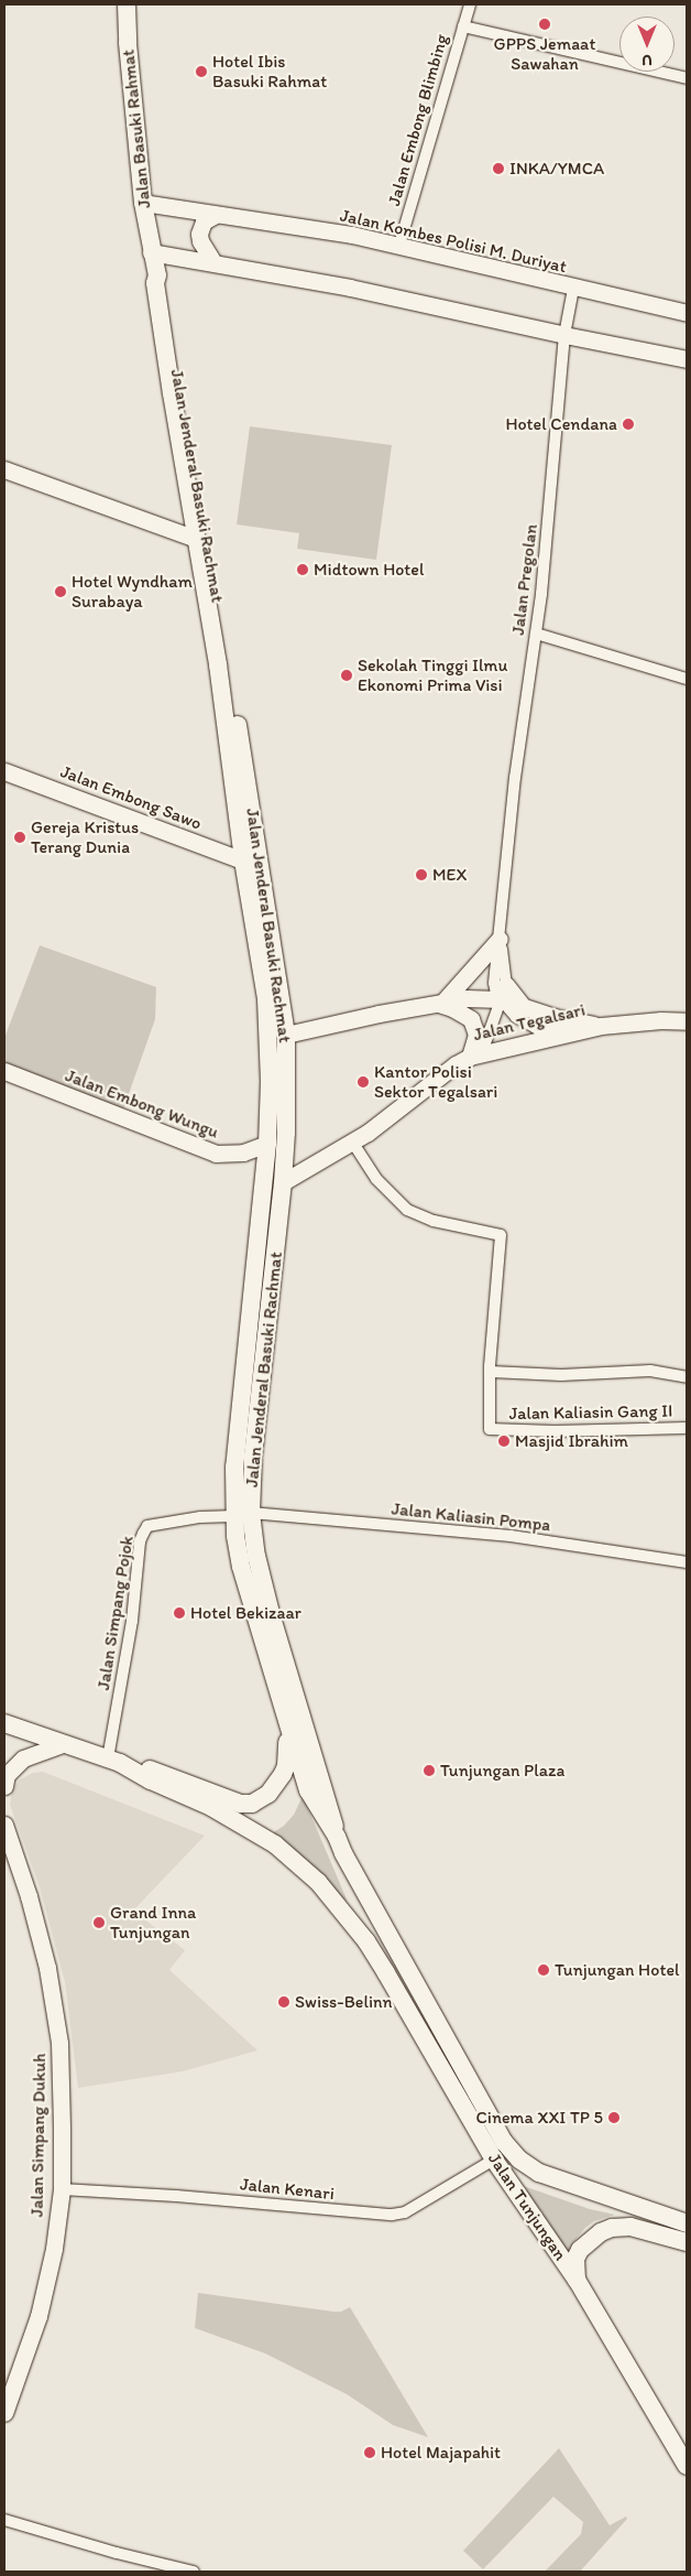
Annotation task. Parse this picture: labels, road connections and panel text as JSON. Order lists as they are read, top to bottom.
{
  "streets": {
    "main road": ["Jalan Basuki Rahmat", "Jalan Jenderal Basuki Rachmat", "Jalan Tunjungan"],
    "street": [
      "Jalan Embong Blimbing",
      "Jalan Kombes Polisi M. Duriyat",
      "Jalan Pregolan",
      "Jalan Embong Sawo",
      "Jalan Tegalsari",
      "Jalan Embong Wungu",
      "Jalan Kaliasin Gang II",
      "Jalan Kaliasin Pompa",
      "Jalan Simpang Pojok",
      "Jalan Simpang Dukuh",
      "Jalan Kenari"
    ]
  },
  "crossings": [
    ["Jalan Embong Blimbing", "Jalan Kombes Polisi M. Duriyat"],
    ["Jalan Basuki Rahmat", "Jalan Kombes Polisi M. Duriyat"],
    ["Jalan Basuki Rahmat", "Jalan Jenderal Basuki Rachmat"],
    ["Jalan Kombes Polisi M. Duriyat", "Jalan Pregolan"],
    ["Jalan Jenderal Basuki Rachmat", "Jalan Embong Sawo"],
    ["Jalan Jenderal Basuki Rachmat", "Jalan Tegalsari"],
    ["Jalan Jenderal Basuki Rachmat", "Jalan Embong Wungu"],
    ["Jalan Jenderal Basuki Rachmat", "Jalan Kaliasin Pompa"],
    ["Jalan Jenderal Basuki Rachmat", "Jalan Simpang Pojok"],
    ["Jalan Jenderal Basuki Rachmat", "Jalan Tunjungan"],
    ["Jalan Pregolan", "Jalan Tegalsari"],
    ["Jalan Kaliasin Pompa", "Jalan Simpang Pojok"],
    ["Jalan Simpang Pojok", "Jalan Tunjungan"],
    ["Jalan Simpang Dukuh", "Jalan Kenari"],
    ["Jalan Kenari", "Jalan Tunjungan"]
  ],
  "places": [
    "GPPS Jemaat Sawahan",
    "Hotel Ibis Basuki Rahmat",
    "INKA/YMCA",
    "Hotel Cendana",
    "Midtown Hotel",
    "Hotel Wyndham Surabaya",
    "Sekolah Tinggi Ilmu Ekonomi Prima Visi",
    "Gereja Kristus Terang Dunia",
    "MEX",
    "Kantor Polisi Sektor Tegalsari",
    "Masjid Ibrahim",
    "Hotel Bekizaar",
    "Tunjungan Plaza",
    "Grand Inna Tunjungan",
    "Tunjungan Hotel",
    "Swiss-Belinn",
    "Cinema XXI TP 5",
    "Hotel Majapahit"
  ],
  "north": "bottom"
}
